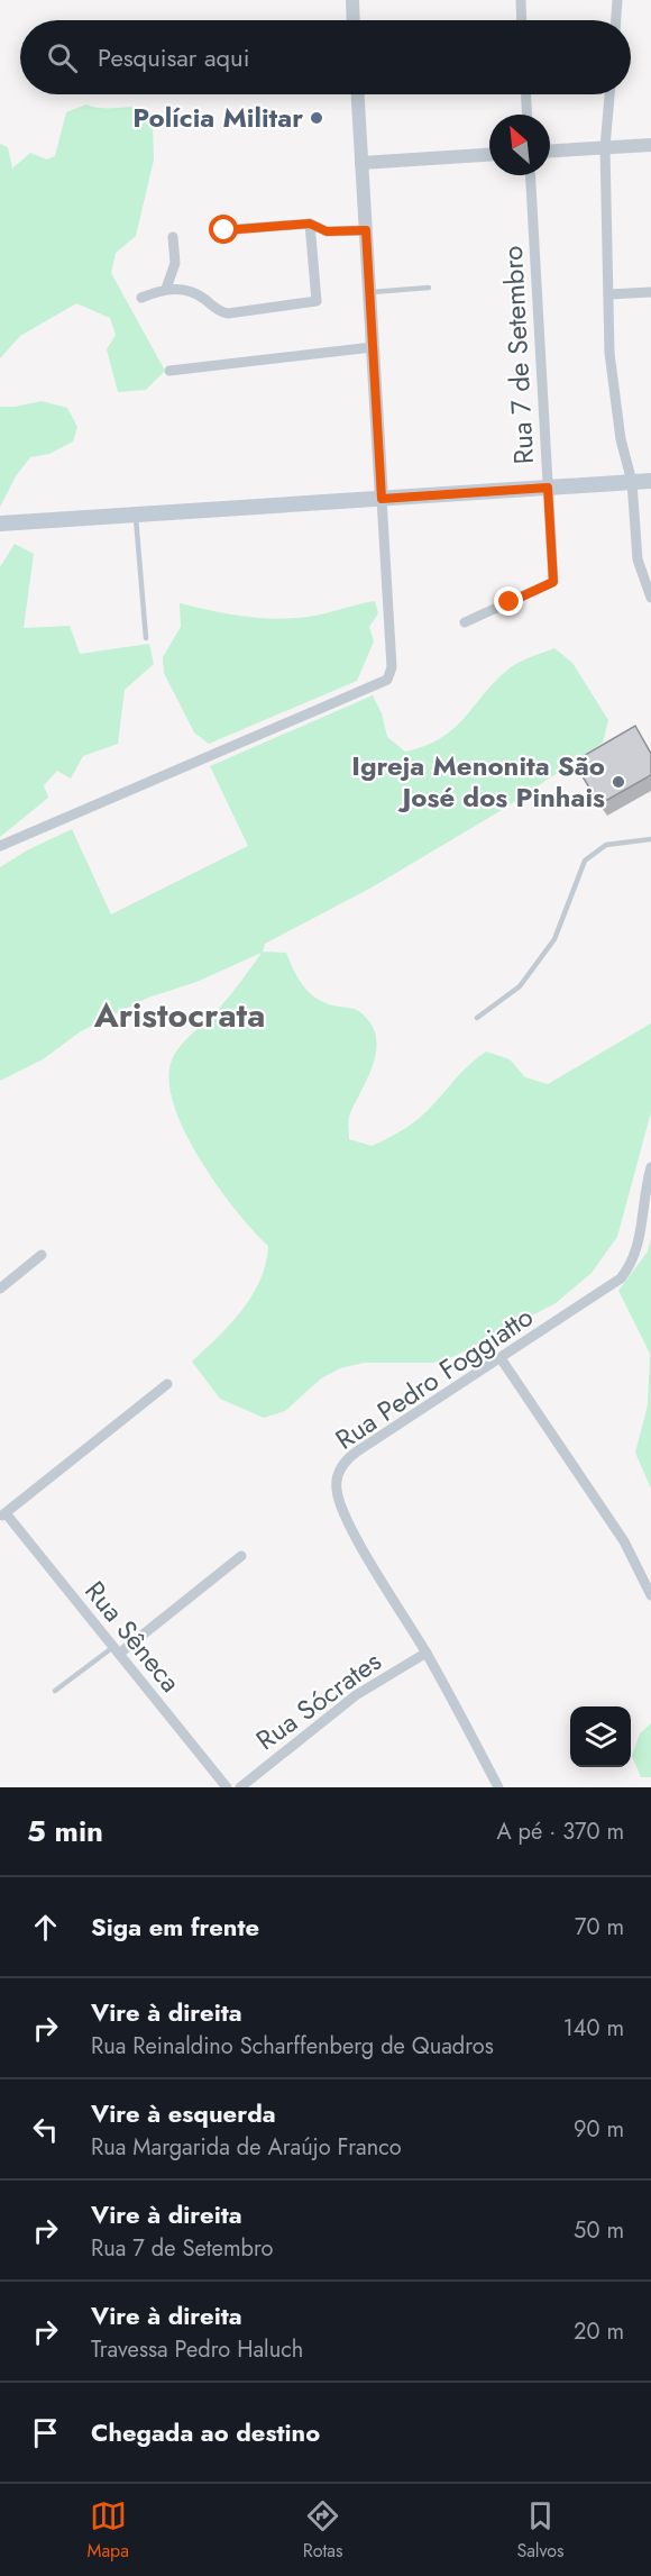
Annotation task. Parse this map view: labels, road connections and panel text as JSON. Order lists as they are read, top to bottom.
{
  "streets": {
    "street": [
      "Rua 7 de Setembro",
      "Rua Pedro Foggiatto",
      "Rua Sêneca",
      "Rua Sócrates"
    ]
  },
  "crossings": [
    ["Rua Pedro Foggiatto", "Rua Sócrates"]
  ],
  "districts": ["Aristocrata"],
  "places": ["Polícia Militar", "Igreja Menonita São José dos Pinhais"],
  "north": "top left",
  "page": {
    "search": "Pesquisar aqui",
    "heading": ["5 min", "A pé · 370 m"],
    "list": [
      ["Siga em frente", "70 m"],
      ["Vire à direita", "Rua Reinaldino Scharffenberg de Quadros", "140 m"],
      ["Vire à esquerda", "Rua Margarida de Araújo Franco", "90 m"],
      ["Vire à direita", "Rua 7 de Setembro", "50 m"],
      ["Vire à direita", "Travessa Pedro Haluch", "20 m"],
      "Chegada ao destino"
    ],
    "nav": ["Mapa", "Rotas", "Salvos"]
  }
}
